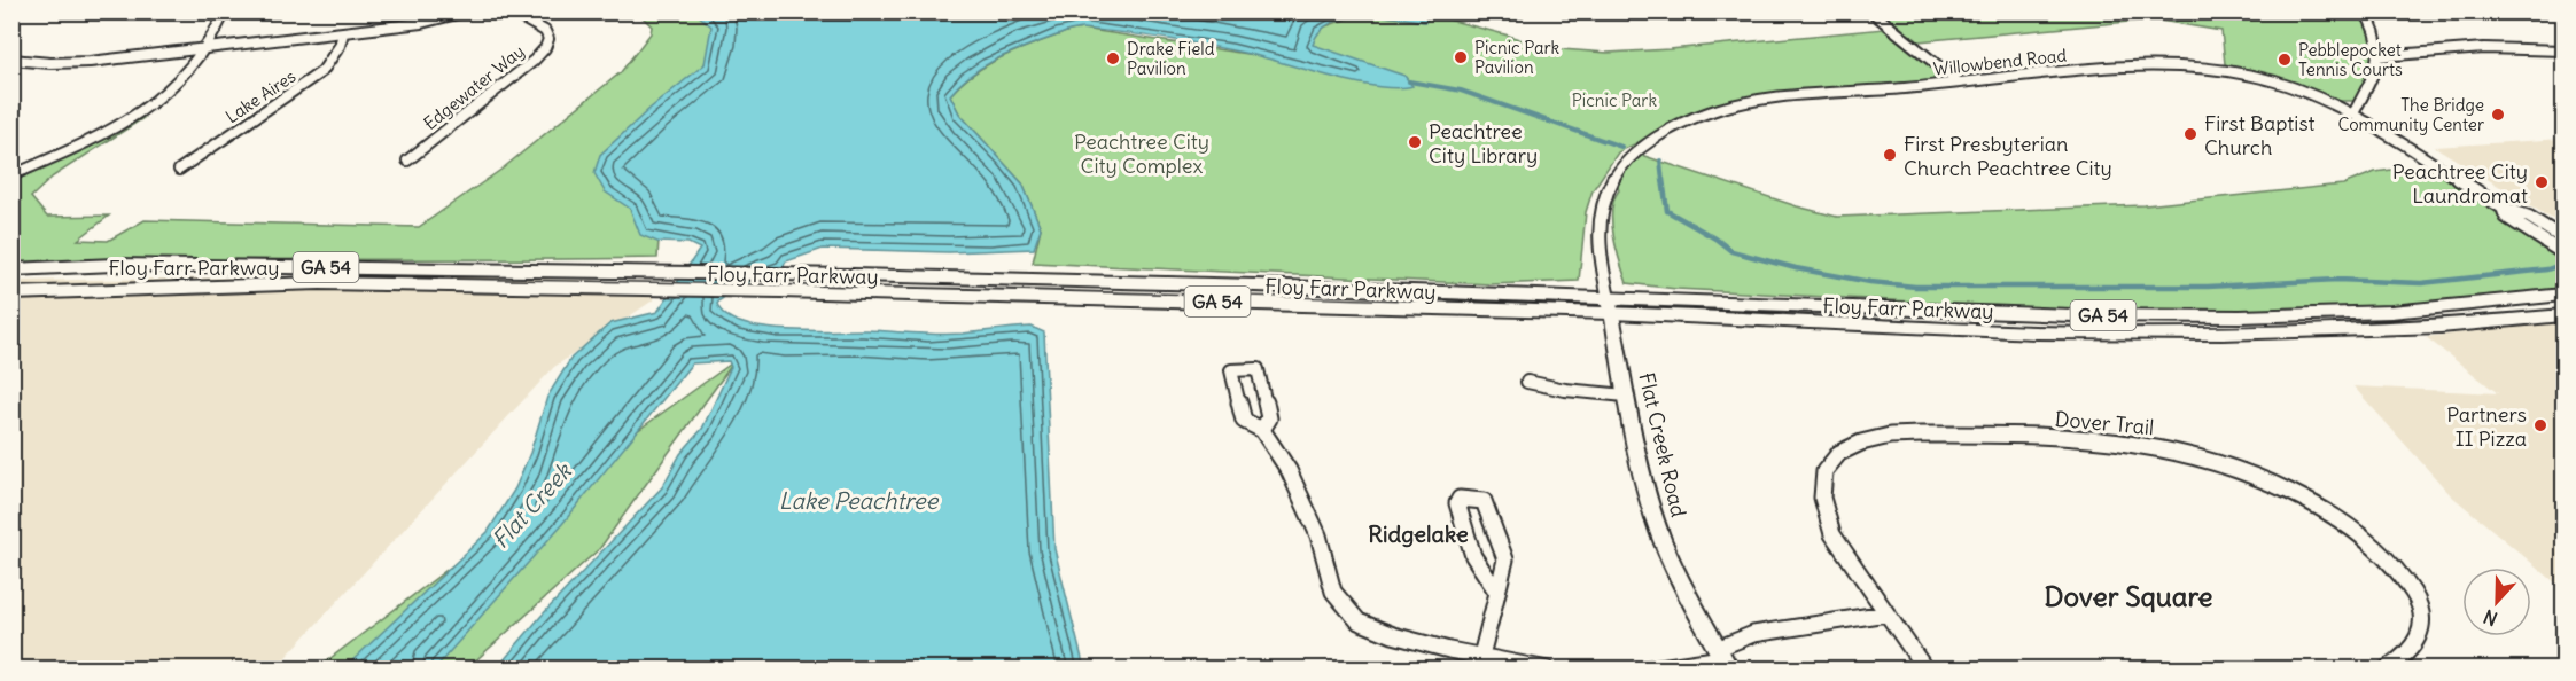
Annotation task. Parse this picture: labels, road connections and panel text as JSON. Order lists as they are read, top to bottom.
{
  "streets": {
    "main road": ["Floy Farr Parkway", "GA 54"],
    "street": [
      "Willowbend Road",
      "Edgewater Way",
      "Lake Aires",
      "Dover Trail",
      "Flat Creek Road"
    ]
  },
  "crossings": [
    ["Willowbend Road", "Floy Farr Parkway"],
    ["Willowbend Road", "Flat Creek Road"],
    ["Floy Farr Parkway", "Flat Creek Road"]
  ],
  "districts": ["Ridgelake", "Dover Square"],
  "water": ["Lake Peachtree", "Flat Creek"],
  "parks": ["Picnic Park", "Peachtree City City Complex"],
  "places": [
    "Picnic Park Pavilion",
    "Drake Field Pavilion",
    "Pebblepocket Tennis Courts",
    "The Bridge Community Center",
    "First Baptist Church",
    "Peachtree City Library",
    "First Presbyterian Church Peachtree City",
    "Peachtree City Laundromat",
    "Partners II Pizza"
  ],
  "north": "bottom"
}
